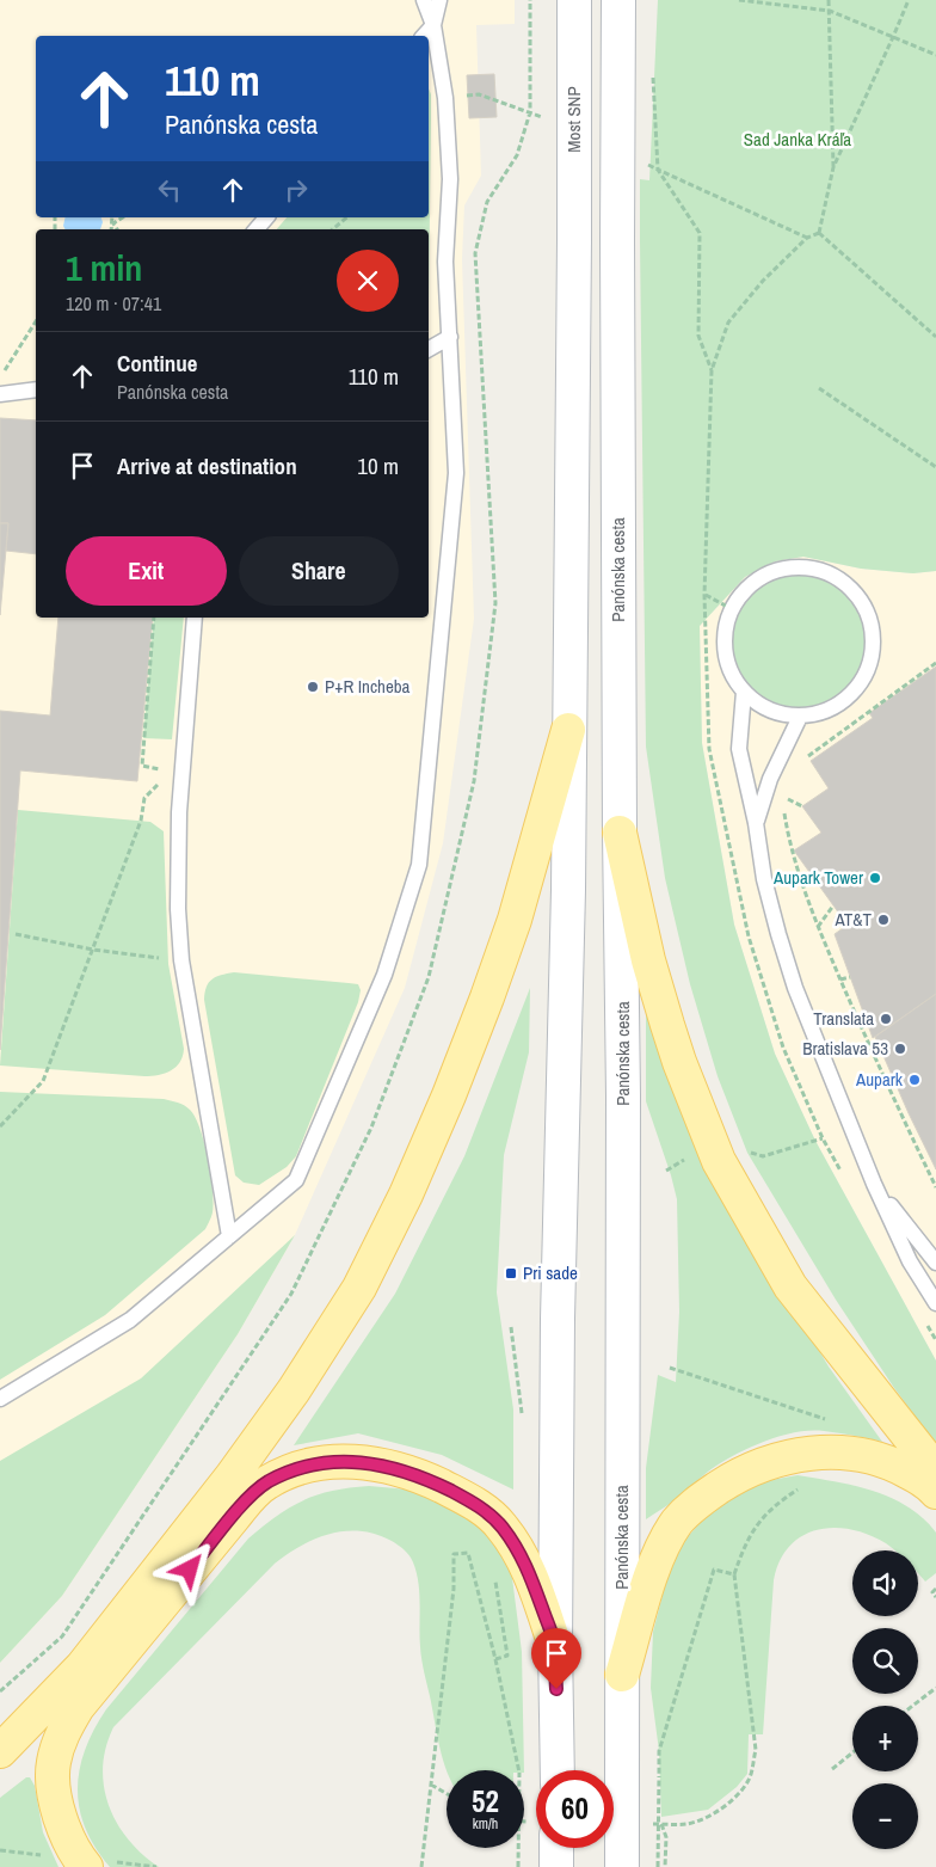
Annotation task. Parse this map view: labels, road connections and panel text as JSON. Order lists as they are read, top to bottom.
{
  "streets": {
    "main road": ["Most SNP", "Panónska cesta"]
  },
  "parks": ["Sad Janka Kráľa"],
  "places": {
    "other": [
      "P+R Incheba",
      "Aupark Tower",
      "AT&T",
      "Translata",
      "Bratislava 53",
      "Aupark"
    ],
    "transit": ["Pri sade"]
  },
  "page": {
    "turn": ["110 m", "Panónska cesta"],
    "heading": ["1 min", "120 m · 07:41"],
    "list": [
      {
        "name": "Continue",
        "note": "Panónska cesta",
        "value": "110 m"
      },
      {
        "name": "Arrive at destination",
        "value": "10 m"
      }
    ],
    "buttons": ["Exit", "Share"],
    "map_buttons": ["+", "−"],
    "speed": "52 km/h",
    "limit": "60"
  }
}
